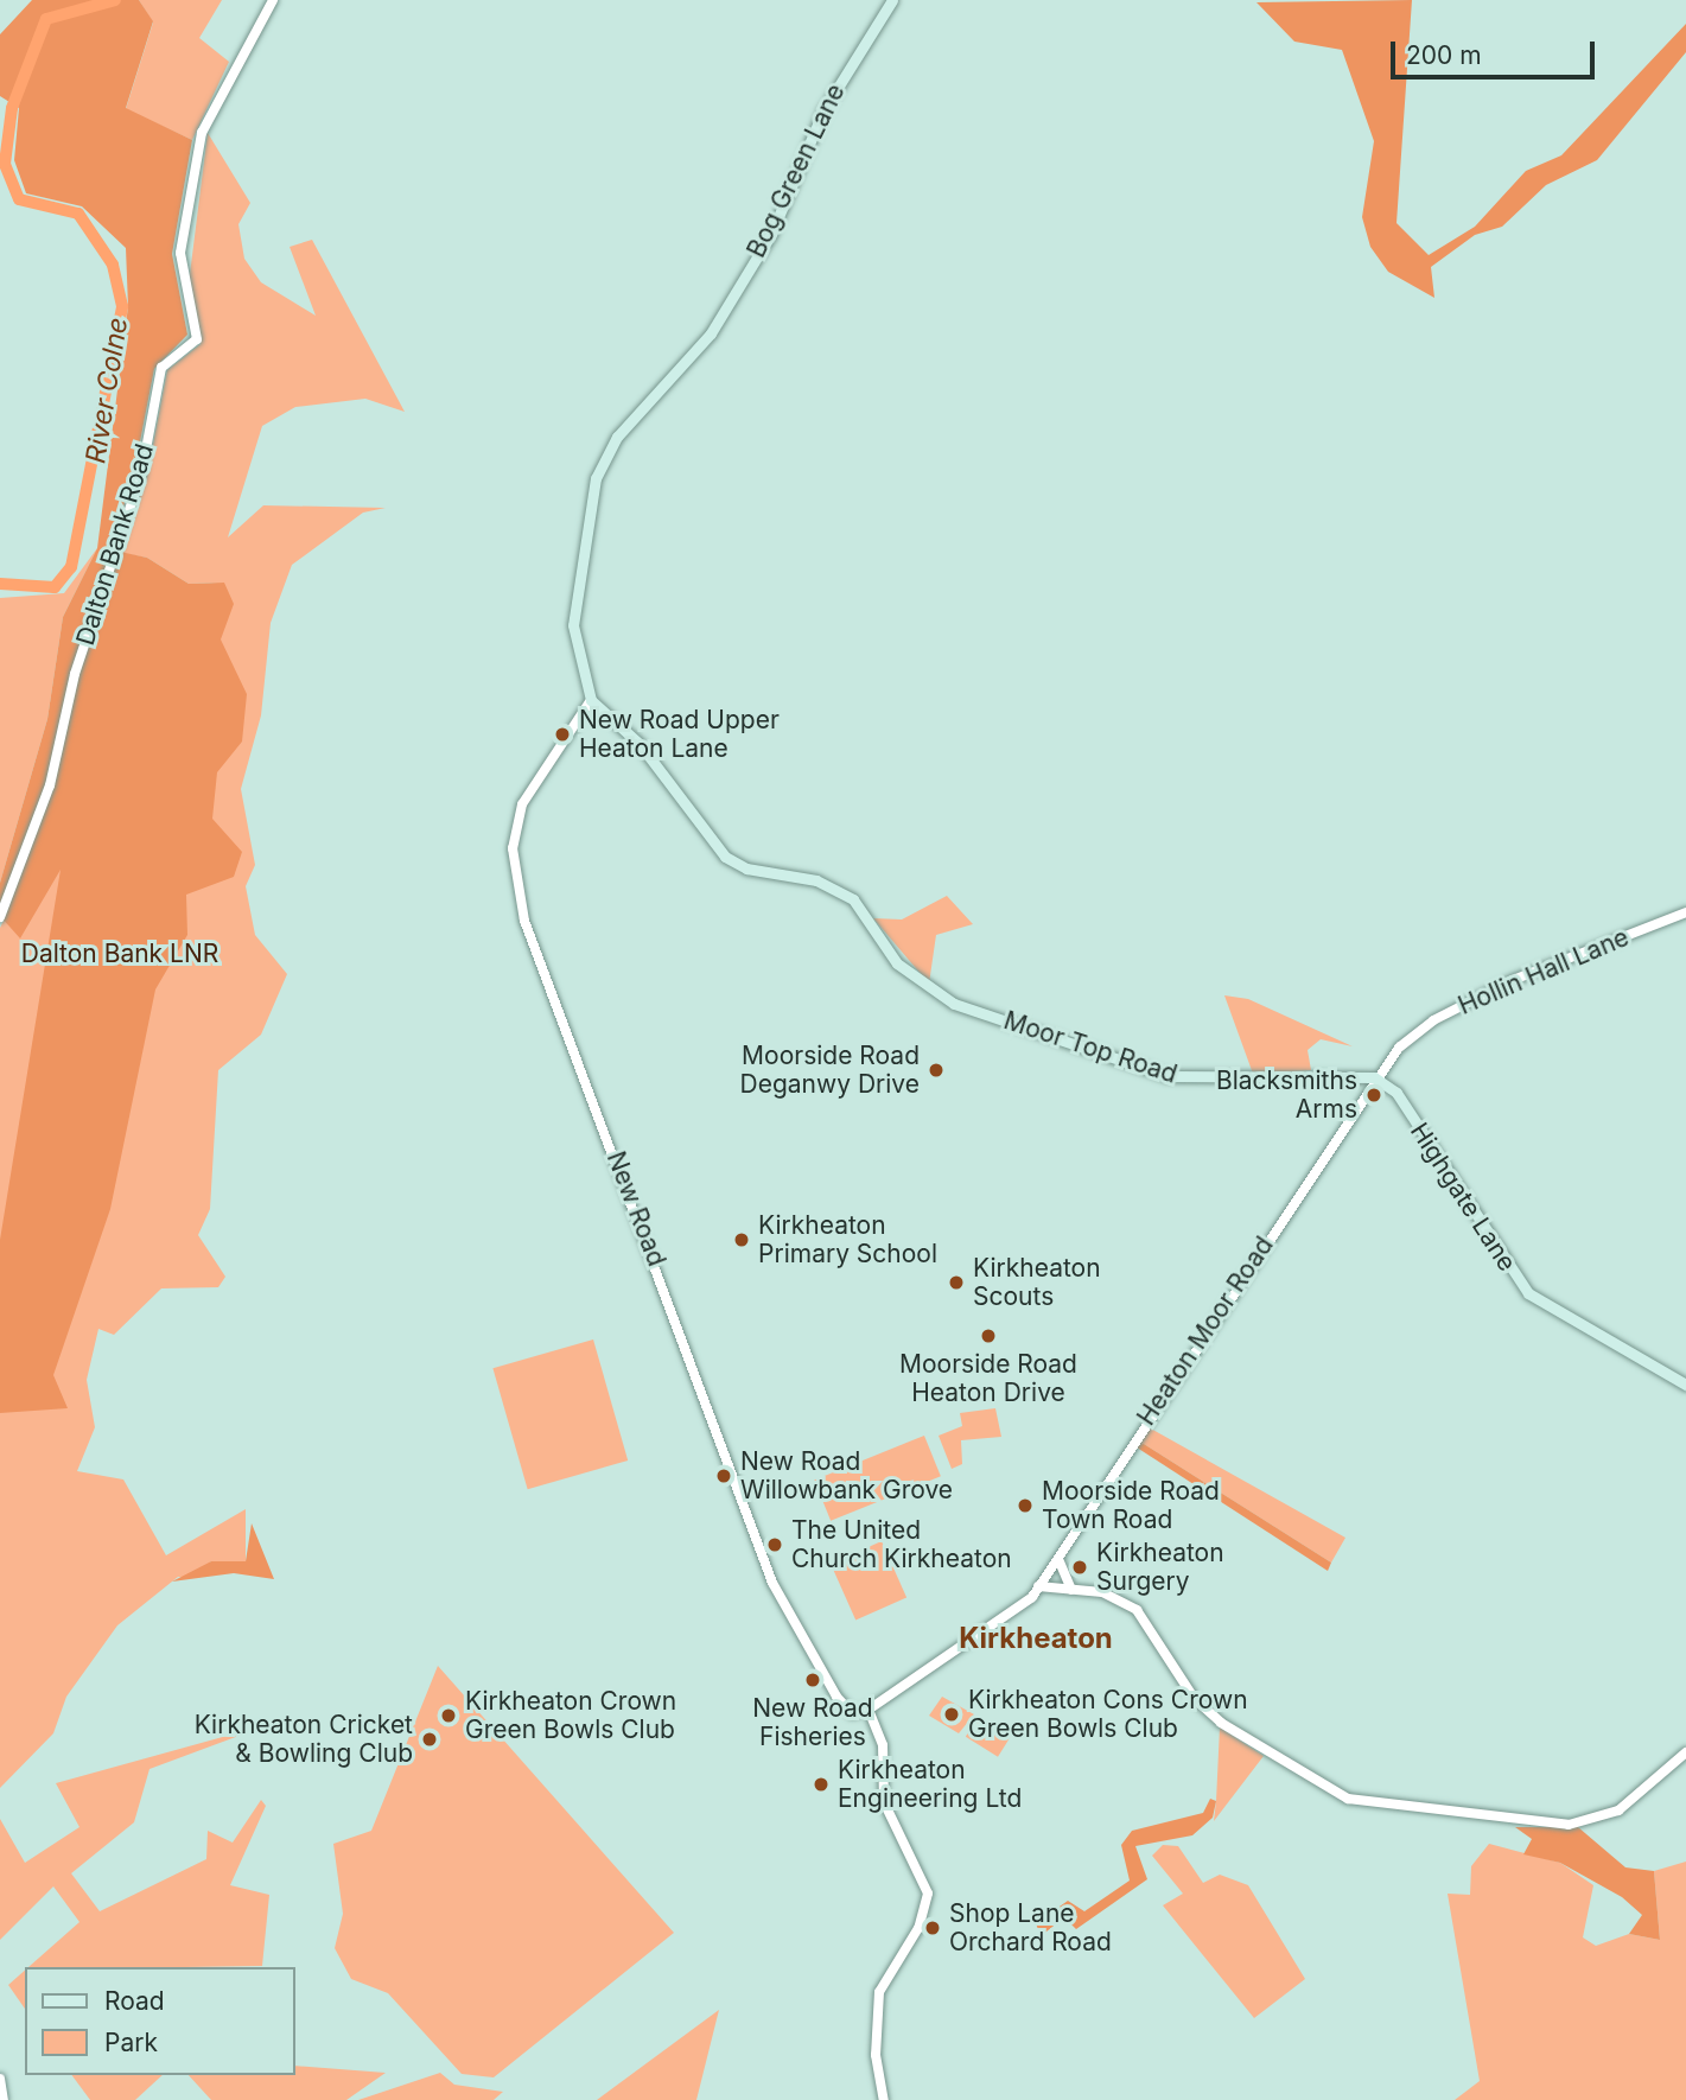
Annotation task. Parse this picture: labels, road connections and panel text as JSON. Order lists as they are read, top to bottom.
{
  "streets": {
    "main road": ["Bog Green Lane", "Moor Top Road", "Highgate Lane"],
    "street": [
      "Dalton Bank Road",
      "Hollin Hall Lane",
      "New Road",
      "Heaton Moor Road"
    ]
  },
  "crossings": [
    ["Bog Green Lane", "Moor Top Road"],
    ["Bog Green Lane", "New Road"],
    ["Hollin Hall Lane", "Moor Top Road"],
    ["Hollin Hall Lane", "Highgate Lane"],
    ["Hollin Hall Lane", "Heaton Moor Road"],
    ["Moor Top Road", "Highgate Lane"],
    ["Moor Top Road", "New Road"],
    ["Moor Top Road", "Heaton Moor Road"],
    ["Highgate Lane", "Heaton Moor Road"],
    ["New Road", "Heaton Moor Road"]
  ],
  "districts": ["Kirkheaton"],
  "water": ["River Colne"],
  "parks": ["Dalton Bank LNR"],
  "places": [
    "New Road Upper Heaton Lane",
    "Moorside Road Deganwy Drive",
    "Blacksmiths Arms",
    "Kirkheaton Primary School",
    "Kirkheaton Scouts",
    "Moorside Road Heaton Drive",
    "New Road Willowbank Grove",
    "Moorside Road Town Road",
    "The United Church Kirkheaton",
    "Kirkheaton Surgery",
    "New Road Fisheries",
    "Kirkheaton Cons Crown Green Bowls Club",
    "Kirkheaton Crown Green Bowls Club",
    "Kirkheaton Cricket & Bowling Club",
    "Kirkheaton Engineering Ltd",
    "Shop Lane Orchard Road"
  ],
  "legend": ["Road", "Park"],
  "scale_bar": "200 m"
}
